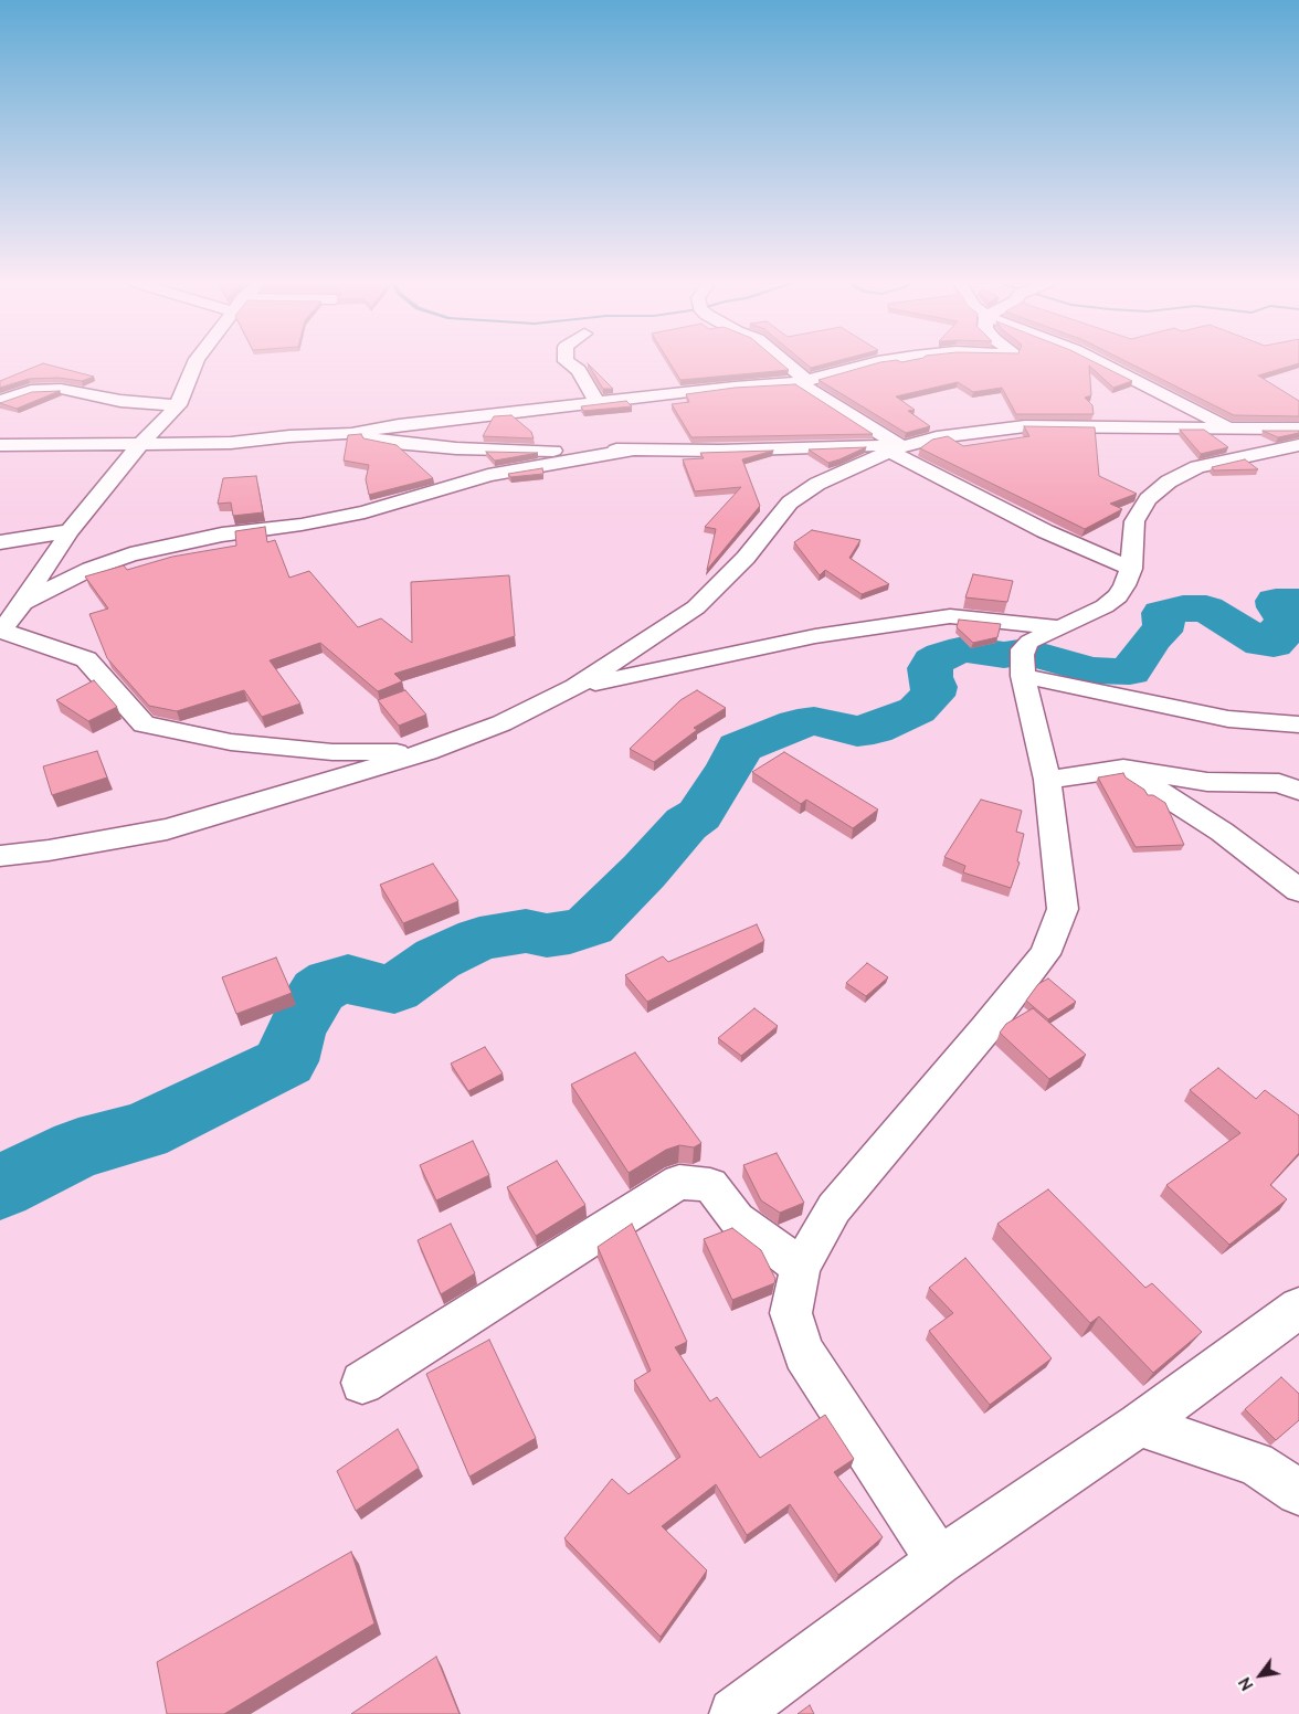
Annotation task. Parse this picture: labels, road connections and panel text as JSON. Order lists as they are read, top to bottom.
{
  "north": "bottom left"
}
